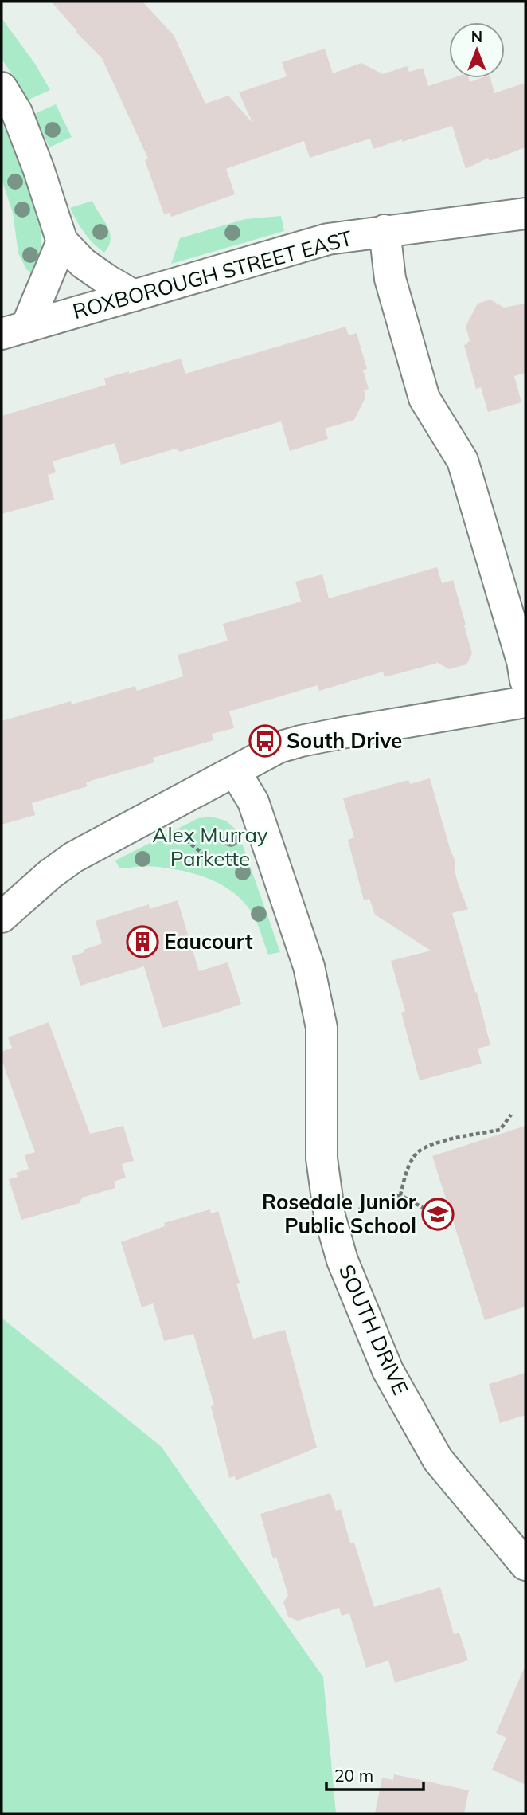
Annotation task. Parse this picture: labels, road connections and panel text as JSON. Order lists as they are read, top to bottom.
{
  "streets": {
    "street": ["ROXBOROUGH STREET EAST", "SOUTH DRIVE"]
  },
  "parks": ["Alex Murray Parkette"],
  "places": {
    "bus stop": ["South Drive"],
    "building": ["Eaucourt"],
    "school or university": ["Rosedale Junior Public School"]
  },
  "scale_bar": "20 m",
  "north": "top"
}
